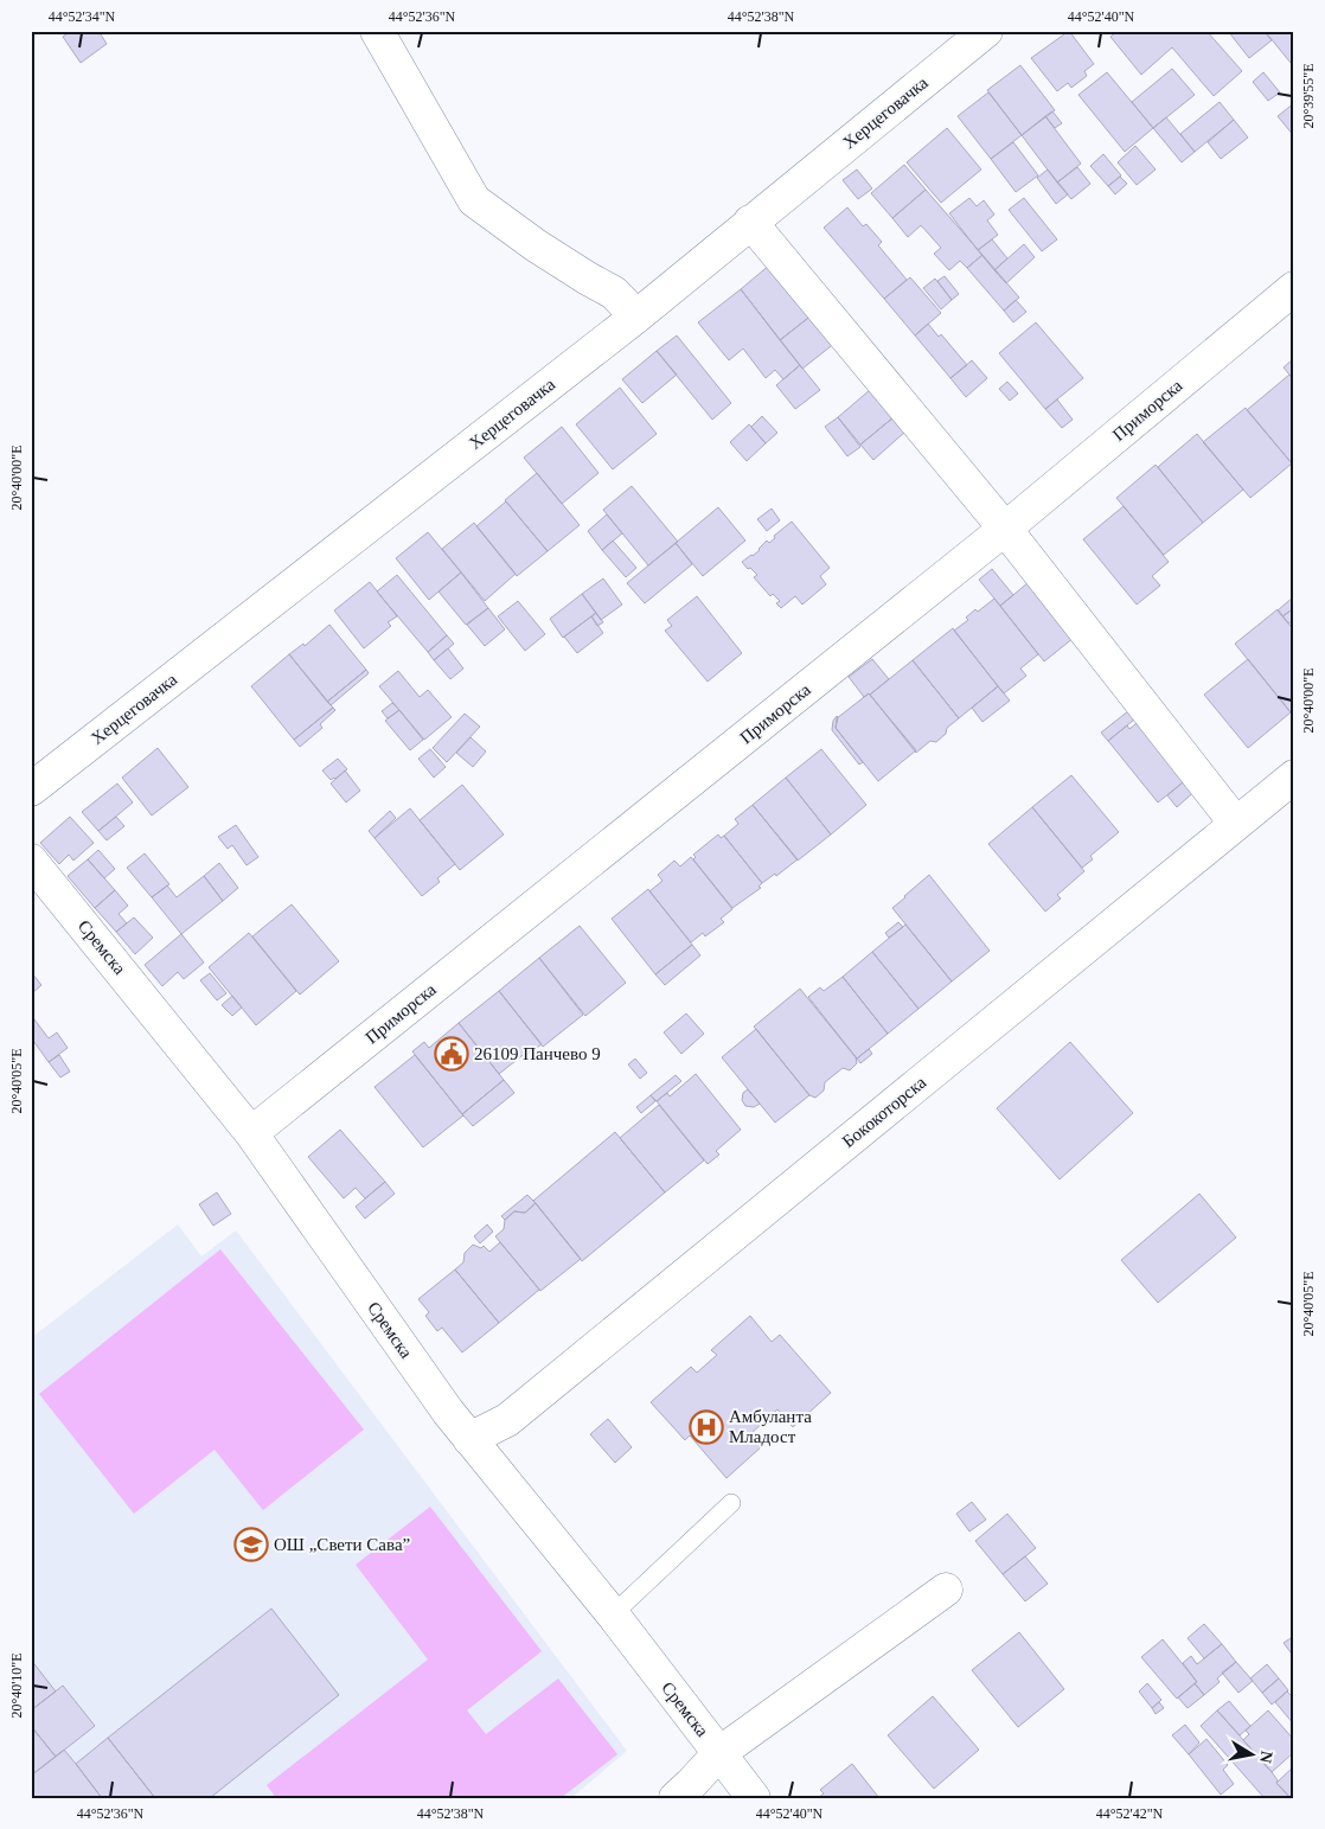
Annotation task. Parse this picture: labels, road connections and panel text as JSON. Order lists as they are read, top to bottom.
{
  "streets": {
    "street": [
      "Херцеговачка",
      "Приморска",
      "Сремска",
      "Бококоторска"
    ]
  },
  "crossings": [
    ["Приморска", "Сремска"],
    ["Сремска", "Бококоторска"]
  ],
  "places": {
    "public building": ["26109 Панчево 9"],
    "hospital": ["Амбуланта Младост"],
    "school or university": ["ОШ „Свети Сава”"]
  },
  "north": "right",
  "coordinates": [
    "44°52'34\"N",
    "44°52'36\"N",
    "44°52'38\"N",
    "44°52'40\"N",
    "20°39'55\"E",
    "20°40'00\"E",
    "20°40'05\"E",
    "20°40'10\"E",
    "44°52'42\"N"
  ]
}
